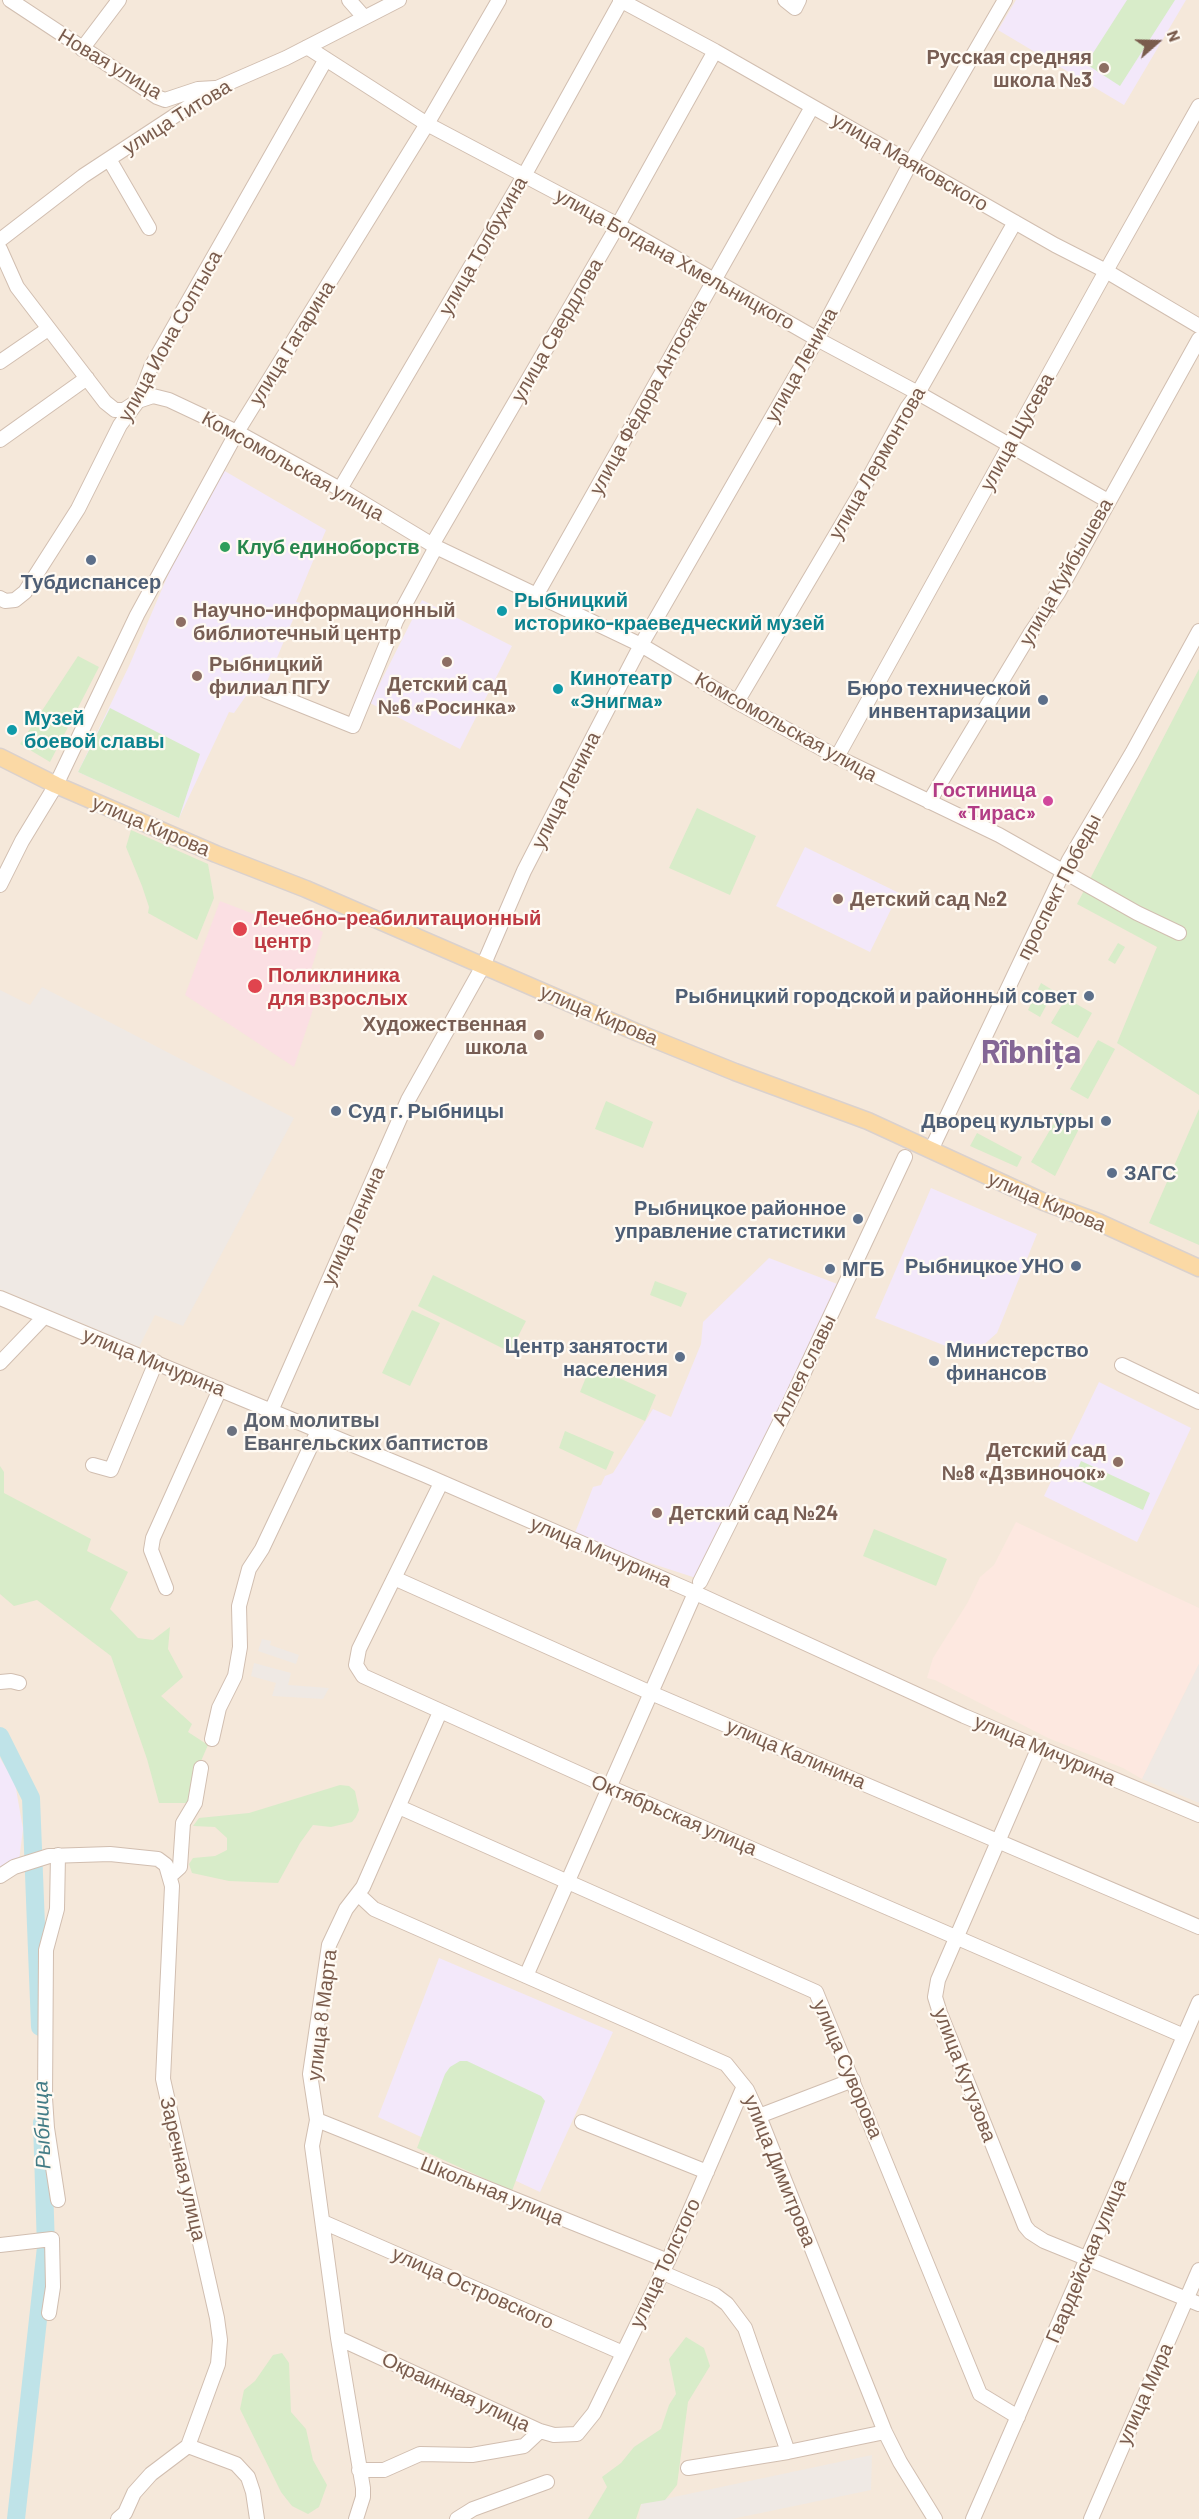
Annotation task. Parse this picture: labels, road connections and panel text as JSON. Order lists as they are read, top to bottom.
{
  "streets": {
    "main road": ["улица Кирова"],
    "street": [
      "Новая улица",
      "улица Титова",
      "улица Маяковского",
      "улица Толбухина",
      "улица Богдана Хмельницкого",
      "улица Свердлова",
      "улица Иона Солтыса",
      "улица Гагарина",
      "улица Ленина",
      "улица Фёдора Антосяка",
      "улица Щусева",
      "улица Лермонтова",
      "Комсомольская улица",
      "улица Куйбышева",
      "проспект Победы",
      "улица Мичурина",
      "Аллея славы",
      "улица Калинина",
      "Октябрьская улица",
      "улица 8 Марта",
      "улица Суворова",
      "улица Кутузова",
      "Заречная улица",
      "улица Димитрова",
      "Школьная улица",
      "Гвардейская улица",
      "улица Толстого",
      "улица Островского",
      "Окраинная улица",
      "улица Мира"
    ]
  },
  "crossings": [
    ["Новая улица", "улица Титова"],
    ["улица Титова", "улица Богдана Хмельницкого"],
    ["улица Маяковского", "улица Толбухина"],
    ["улица Маяковского", "улица Свердлова"],
    ["улица Маяковского", "улица Ленина"],
    ["улица Маяковского", "улица Фёдора Антосяка"],
    ["улица Маяковского", "улица Щусева"],
    ["улица Маяковского", "улица Лермонтова"],
    ["улица Толбухина", "улица Богдана Хмельницкого"],
    ["улица Толбухина", "Комсомольская улица"],
    ["улица Богдана Хмельницкого", "улица Свердлова"],
    ["улица Богдана Хмельницкого", "улица Иона Солтыса"],
    ["улица Богдана Хмельницкого", "улица Гагарина"],
    ["улица Богдана Хмельницкого", "улица Ленина"],
    ["улица Богдана Хмельницкого", "улица Фёдора Антосяка"],
    ["улица Богдана Хмельницкого", "улица Щусева"],
    ["улица Богдана Хмельницкого", "улица Лермонтова"],
    ["улица Богдана Хмельницкого", "улица Куйбышева"],
    ["улица Свердлова", "Комсомольская улица"],
    ["улица Иона Солтыса", "Комсомольская улица"],
    ["улица Гагарина", "Комсомольская улица"],
    ["улица Гагарина", "улица Кирова"],
    ["улица Ленина", "Комсомольская улица"],
    ["улица Ленина", "улица Кирова"],
    ["улица Ленина", "улица Мичурина"],
    ["улица Фёдора Антосяка", "Комсомольская улица"],
    ["улица Щусева", "Комсомольская улица"],
    ["улица Лермонтова", "Комсомольская улица"],
    ["Комсомольская улица", "улица Куйбышева"],
    ["Комсомольская улица", "проспект Победы"],
    ["улица Кирова", "проспект Победы"],
    ["улица Мичурина", "Аллея славы"],
    ["улица Мичурина", "Октябрьская улица"],
    ["улица Мичурина", "улица Кутузова"],
    ["Аллея славы", "улица Калинина"],
    ["Аллея славы", "Октябрьская улица"],
    ["Аллея славы", "улица Суворова"],
    ["Аллея славы", "улица Димитрова"],
    ["улица Калинина", "Октябрьская улица"],
    ["улица Калинина", "улица Кутузова"],
    ["Октябрьская улица", "улица 8 Марта"],
    ["Октябрьская улица", "улица Кутузова"],
    ["Октябрьская улица", "Гвардейская улица"],
    ["улица 8 Марта", "улица Суворова"],
    ["улица 8 Марта", "улица Димитрова"],
    ["улица 8 Марта", "Школьная улица"],
    ["улица 8 Марта", "улица Островского"],
    ["улица 8 Марта", "Окраинная улица"],
    ["улица Суворова", "Гвардейская улица"],
    ["улица Кутузова", "Гвардейская улица"],
    ["улица Кутузова", "улица Мира"],
    ["улица Димитрова", "улица Толстого"],
    ["Школьная улица", "улица Толстого"],
    ["улица Толстого", "улица Островского"],
    ["улица Толстого", "Окраинная улица"]
  ],
  "districts": ["Rîbnița"],
  "water": ["Рыбница"],
  "places": [
    "Русская средняя школа №3",
    "Клуб единоборств",
    "Тубдиспансер",
    "Рыбницкий историко-краеведческий музей",
    "Научно-информационный библиотечный центр",
    "Детский сад №6 «Росинка»",
    "Рыбницкий филиал ПГУ",
    "Кинотеатр «Энигма»",
    "Бюро технической инвентаризации",
    "Музей боевой славы",
    "Гостиница «Тирас»",
    "Детский сад №2",
    "Лечебно-реабилитационный центр",
    "Поликлиника для взрослых",
    "Рыбницкий городской и районный совет",
    "Художественная школа",
    "Суд г. Рыбницы",
    "Дворец культуры",
    "ЗАГС",
    "Рыбницкое районное управление статистики",
    "Рыбницкое УНО",
    "МГБ",
    "Центр занятости населения",
    "Министерство финансов",
    "Дом молитвы Евангельских баптистов",
    "Детский сад №8 «Дзвиночок»",
    "Детский сад №24"
  ],
  "north": "right"
}
